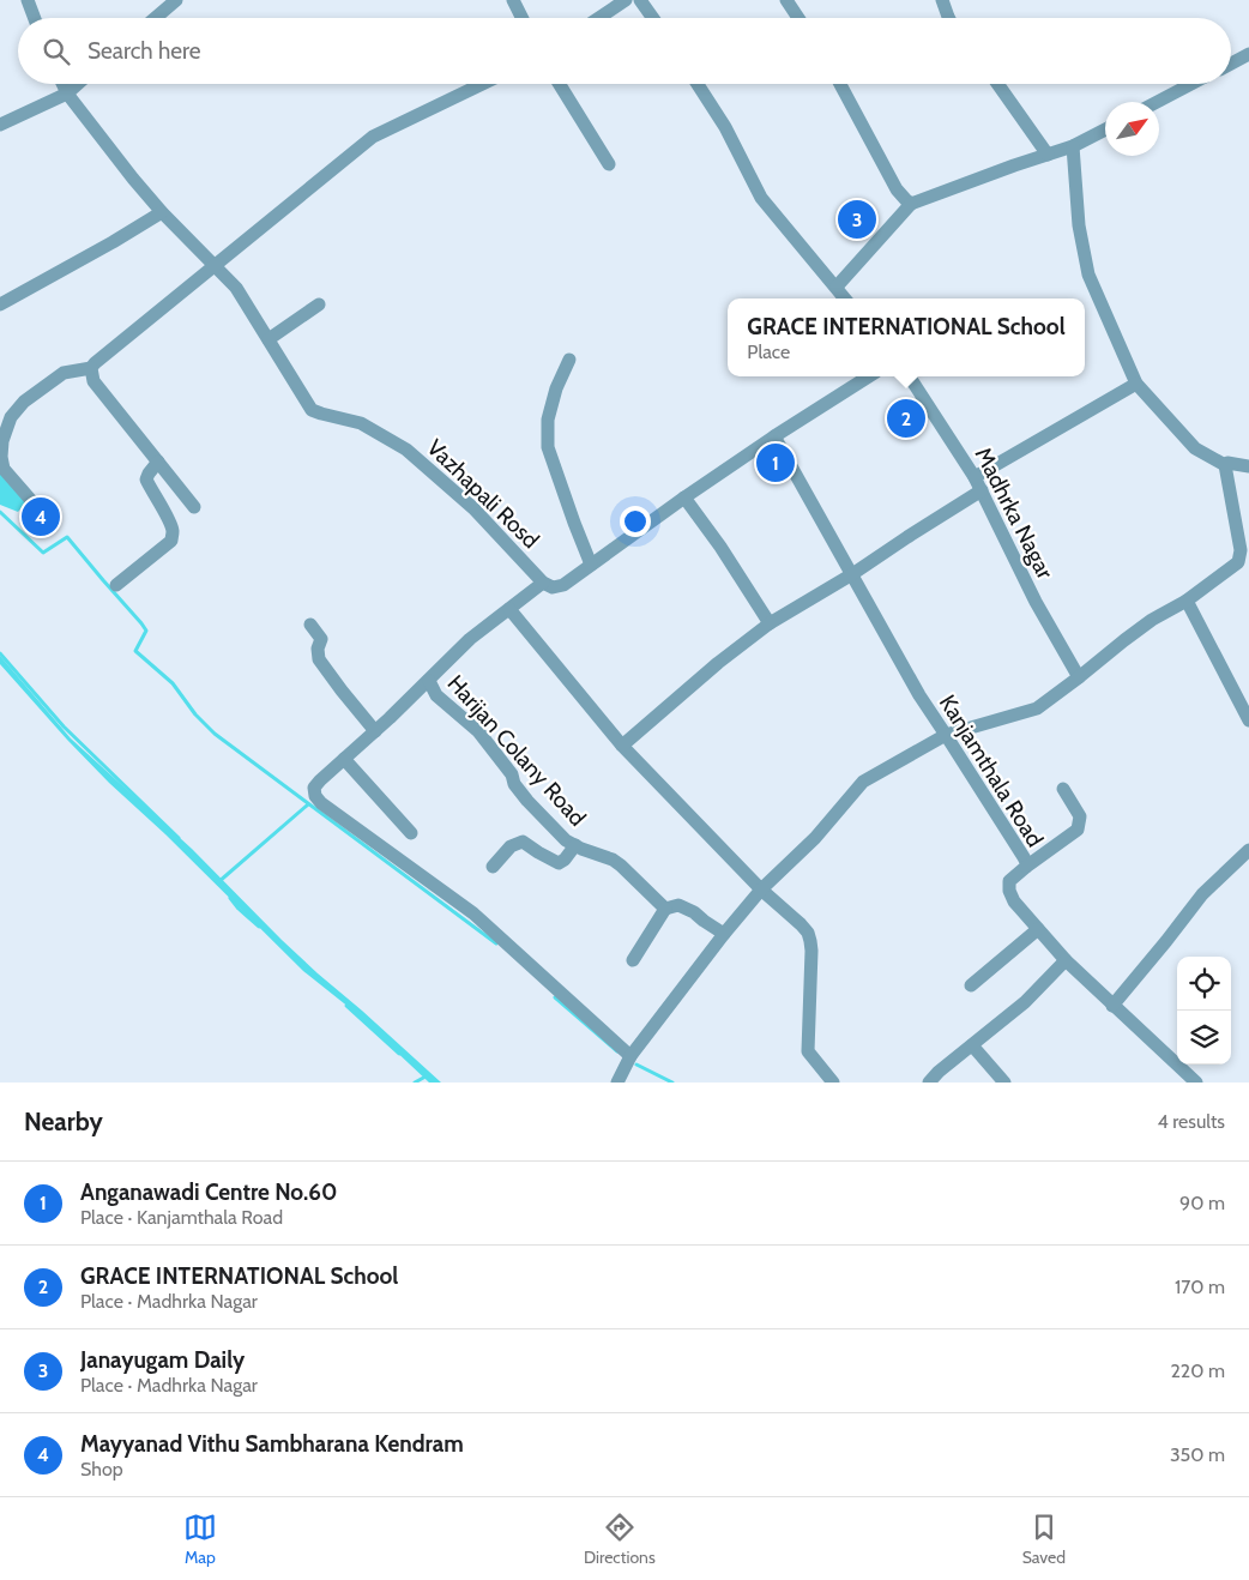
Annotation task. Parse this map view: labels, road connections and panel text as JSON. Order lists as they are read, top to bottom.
{
  "streets": {
    "street": [
      "Vazhapali Rosd",
      "Madhrka Nagar",
      "Harijan Colany Road",
      "Kanjamthala Road"
    ]
  },
  "crossings": [
    ["Vazhapali Rosd", "Kanjamthala Road"]
  ],
  "north": "top right",
  "page": {
    "search": "Search here",
    "pins": [
      "3",
      "2",
      "1",
      "4"
    ],
    "popup": ["GRACE INTERNATIONAL School", "Place"],
    "heading": ["Nearby", "4 results"],
    "list": [
      {
        "mark": "1",
        "name": "Anganawadi Centre No.60",
        "note": "Place · Kanjamthala Road",
        "value": "90 m"
      },
      {
        "mark": "2",
        "name": "GRACE INTERNATIONAL School",
        "note": "Place · Madhrka Nagar",
        "value": "170 m"
      },
      {
        "mark": "3",
        "name": "Janayugam Daily",
        "note": "Place · Madhrka Nagar",
        "value": "220 m"
      },
      {
        "mark": "4",
        "name": "Mayyanad Vithu Sambharana Kendram",
        "note": "Shop",
        "value": "350 m"
      }
    ],
    "nav": ["Map", "Directions", "Saved"]
  }
}
